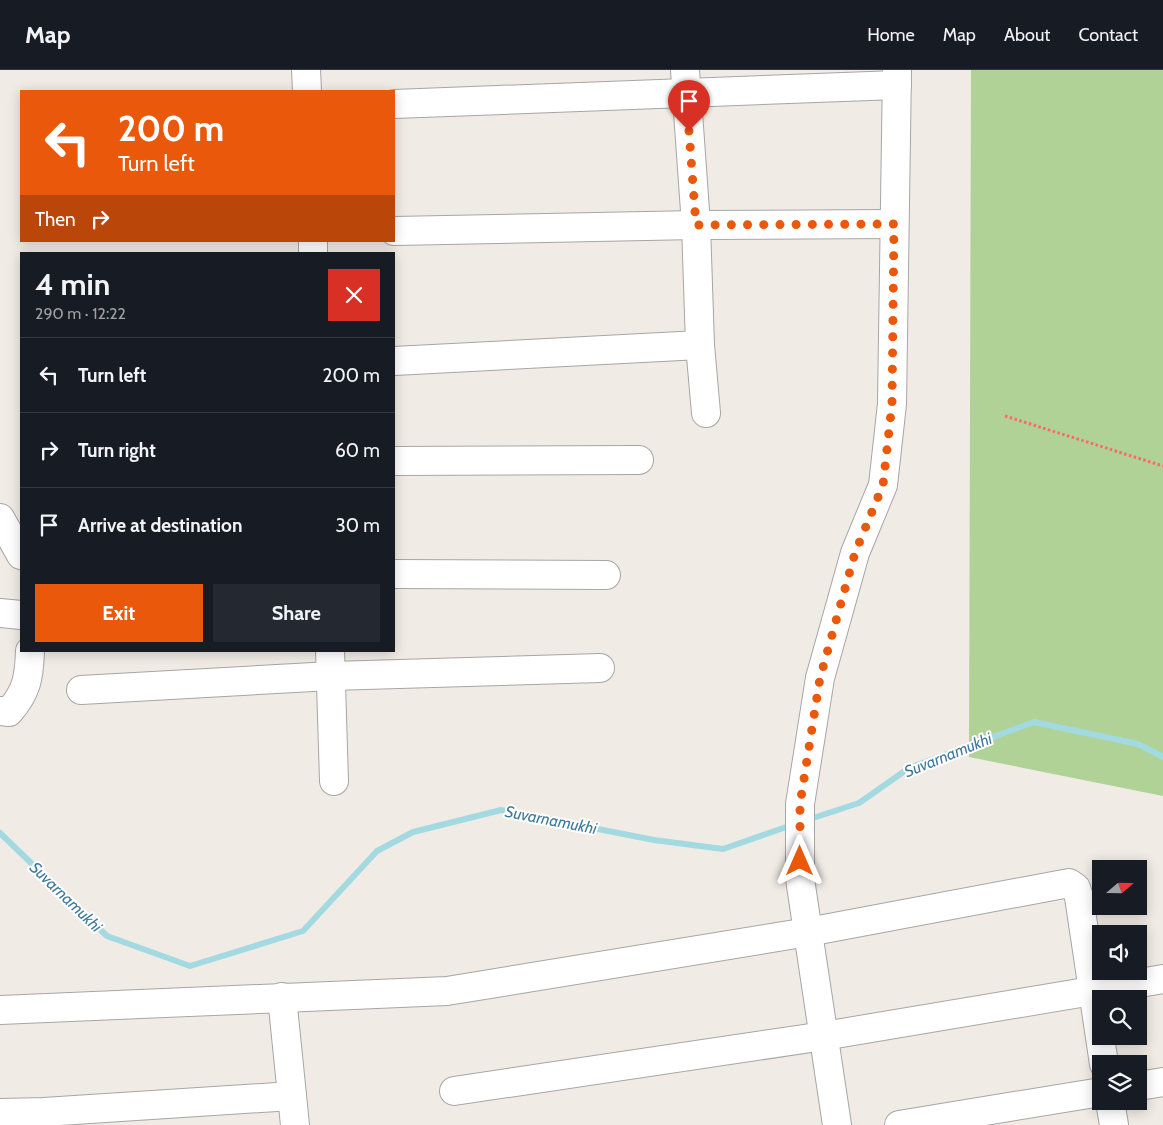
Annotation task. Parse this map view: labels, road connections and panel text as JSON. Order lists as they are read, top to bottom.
{
  "water": ["Suvarnamukhi"],
  "north": "right",
  "page": {
    "header": "Map",
    "nav": [
      "Home",
      "Map",
      "About",
      "Contact"
    ],
    "turn": ["200 m", "Turn left"],
    "then": "Then",
    "heading": ["4 min", "290 m · 12:22"],
    "list": [
      {
        "name": "Turn left",
        "value": "200 m"
      },
      {
        "name": "Turn right",
        "value": "60 m"
      },
      {
        "name": "Arrive at destination",
        "value": "30 m"
      }
    ],
    "buttons": ["Exit", "Share"]
  }
}
